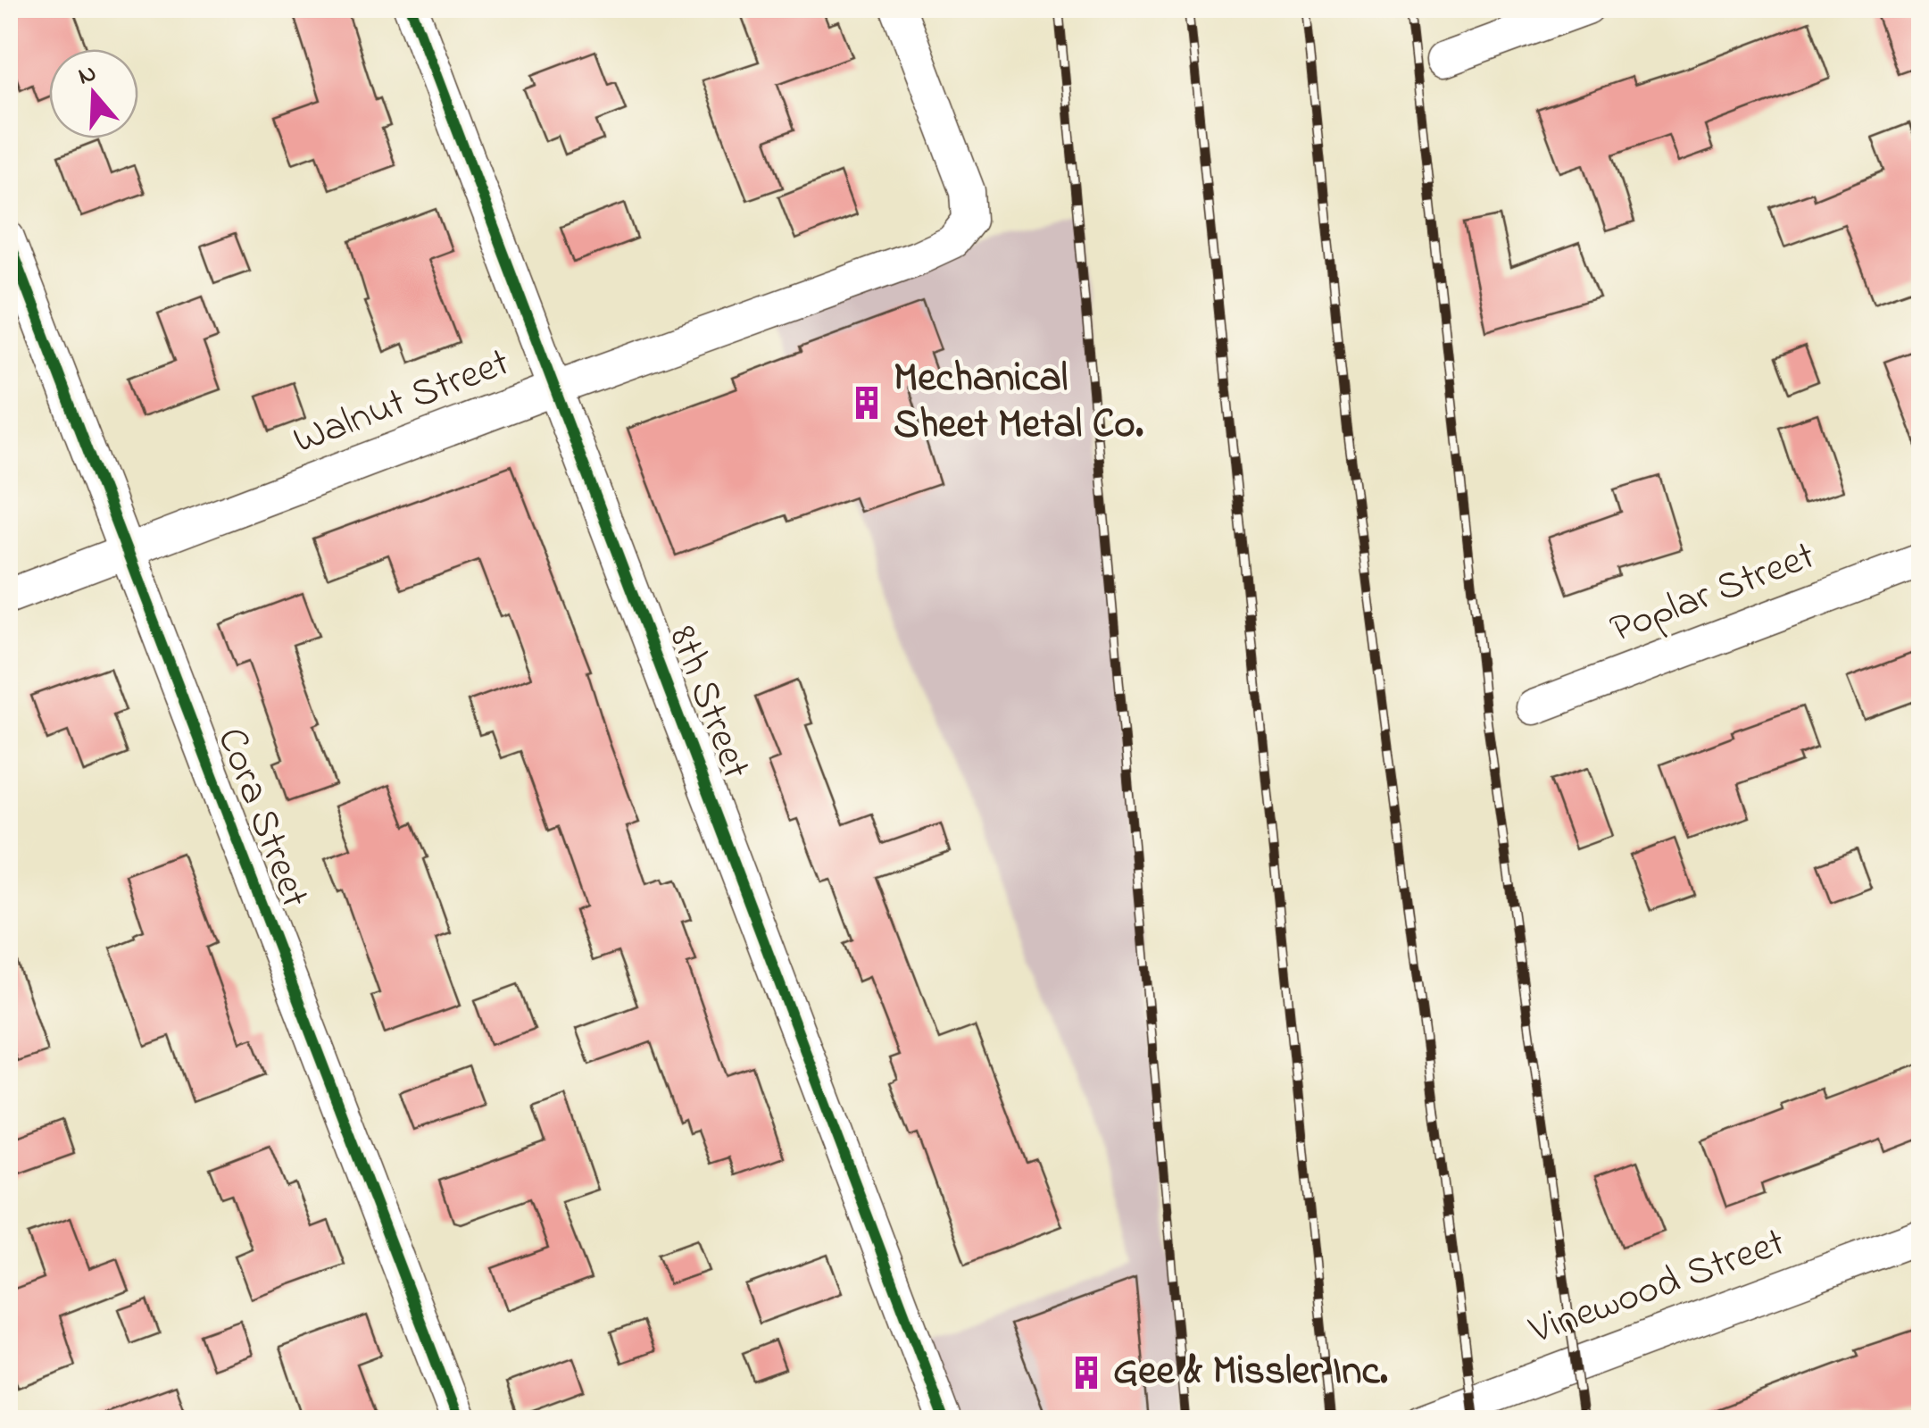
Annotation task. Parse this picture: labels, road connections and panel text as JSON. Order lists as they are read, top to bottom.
{
  "streets": {
    "street": [
      "Walnut Street",
      "Poplar Street",
      "8th Street",
      "Cora Street",
      "Vinewood Street"
    ]
  },
  "crossings": [
    ["Walnut Street", "8th Street"],
    ["Walnut Street", "Cora Street"]
  ],
  "places": {
    "building": ["Mechanical Sheet Metal Co.", "Gee & Missler Inc."]
  },
  "north": "top"
}
